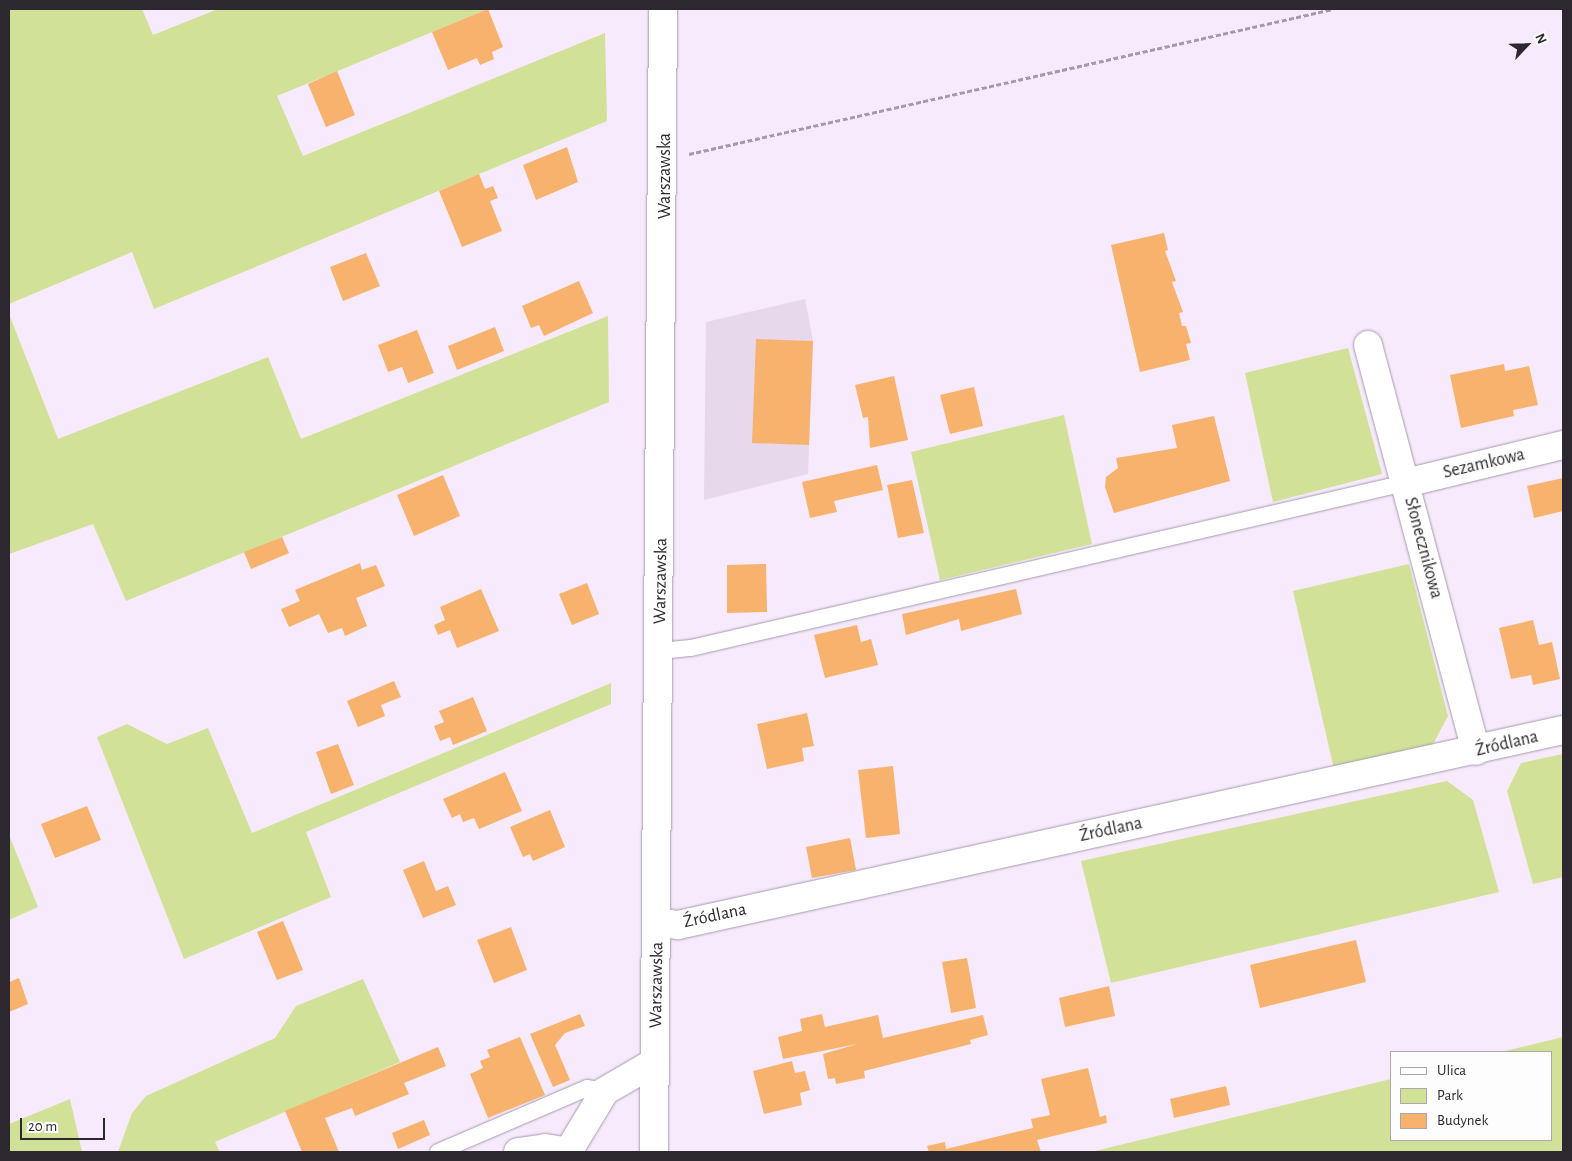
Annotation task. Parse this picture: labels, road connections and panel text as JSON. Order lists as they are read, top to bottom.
{
  "streets": {
    "street": [
      "Warszawska",
      "Sezamkowa",
      "Słonecznikowa",
      "Źródlana"
    ]
  },
  "crossings": [
    ["Warszawska", "Źródlana"],
    ["Sezamkowa", "Słonecznikowa"],
    ["Słonecznikowa", "Źródlana"]
  ],
  "legend": ["Ulica", "Park", "Budynek"],
  "scale_bar": "20 m",
  "north": "top right"
}
